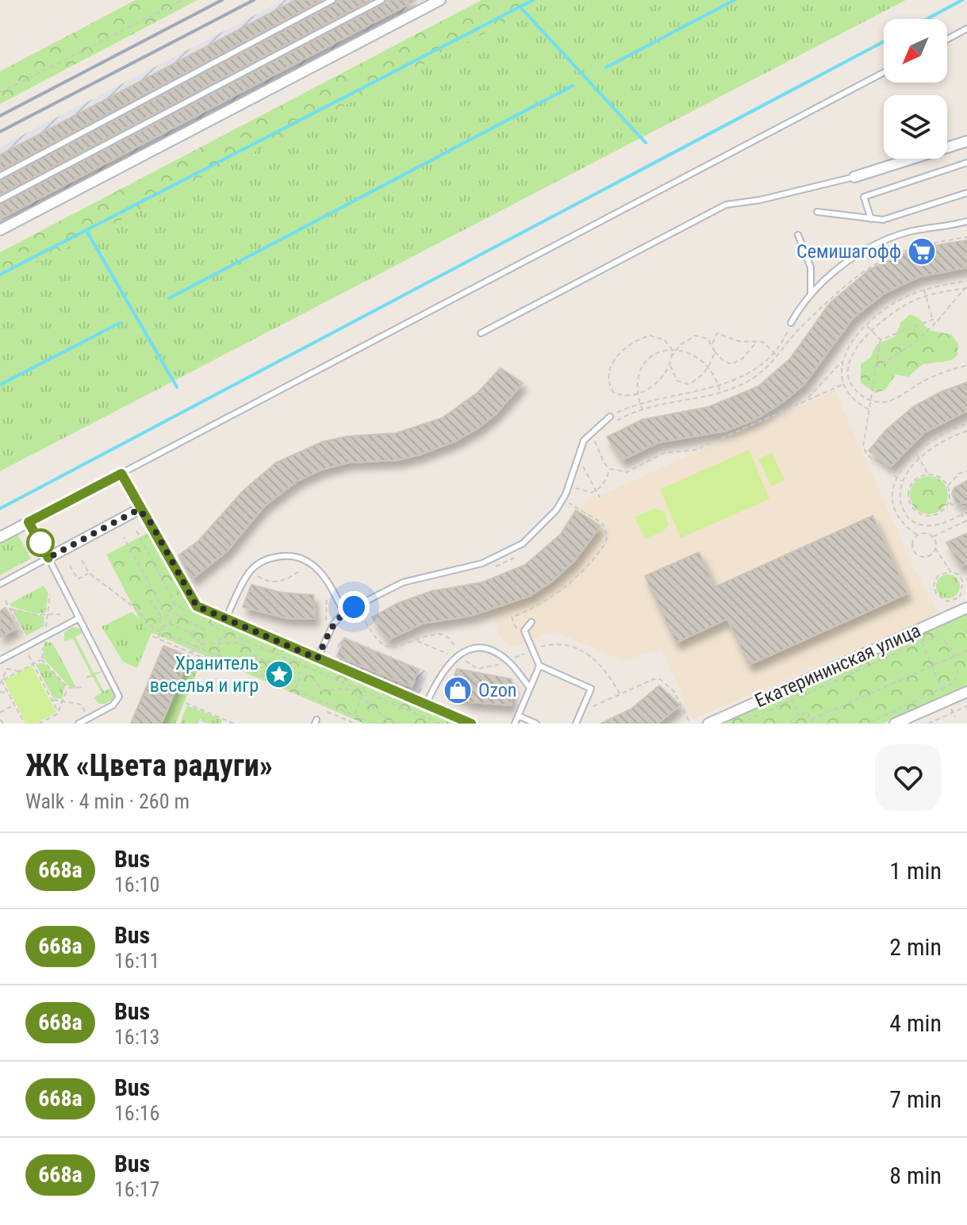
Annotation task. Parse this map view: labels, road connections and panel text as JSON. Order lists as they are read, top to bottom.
{
  "streets": {
    "street": ["Екатерининская улица"]
  },
  "places": {
    "supermarket": ["Семишагофф"],
    "place": ["Хранитель веселья и игр"],
    "shop": ["Ozon"]
  },
  "lines": ["bus line 668а"],
  "north": "bottom left",
  "page": {
    "heading": ["ЖК «Цвета радуги»", "Walk · 4 min · 260 m"],
    "list": [
      {
        "mark": "668а",
        "name": "Bus",
        "note": "16:10",
        "value": "1 min"
      },
      {
        "mark": "668а",
        "name": "Bus",
        "note": "16:11",
        "value": "2 min"
      },
      {
        "mark": "668а",
        "name": "Bus",
        "note": "16:13",
        "value": "4 min"
      },
      {
        "mark": "668а",
        "name": "Bus",
        "note": "16:16",
        "value": "7 min"
      },
      {
        "mark": "668а",
        "name": "Bus",
        "note": "16:17",
        "value": "8 min"
      }
    ]
  }
}
